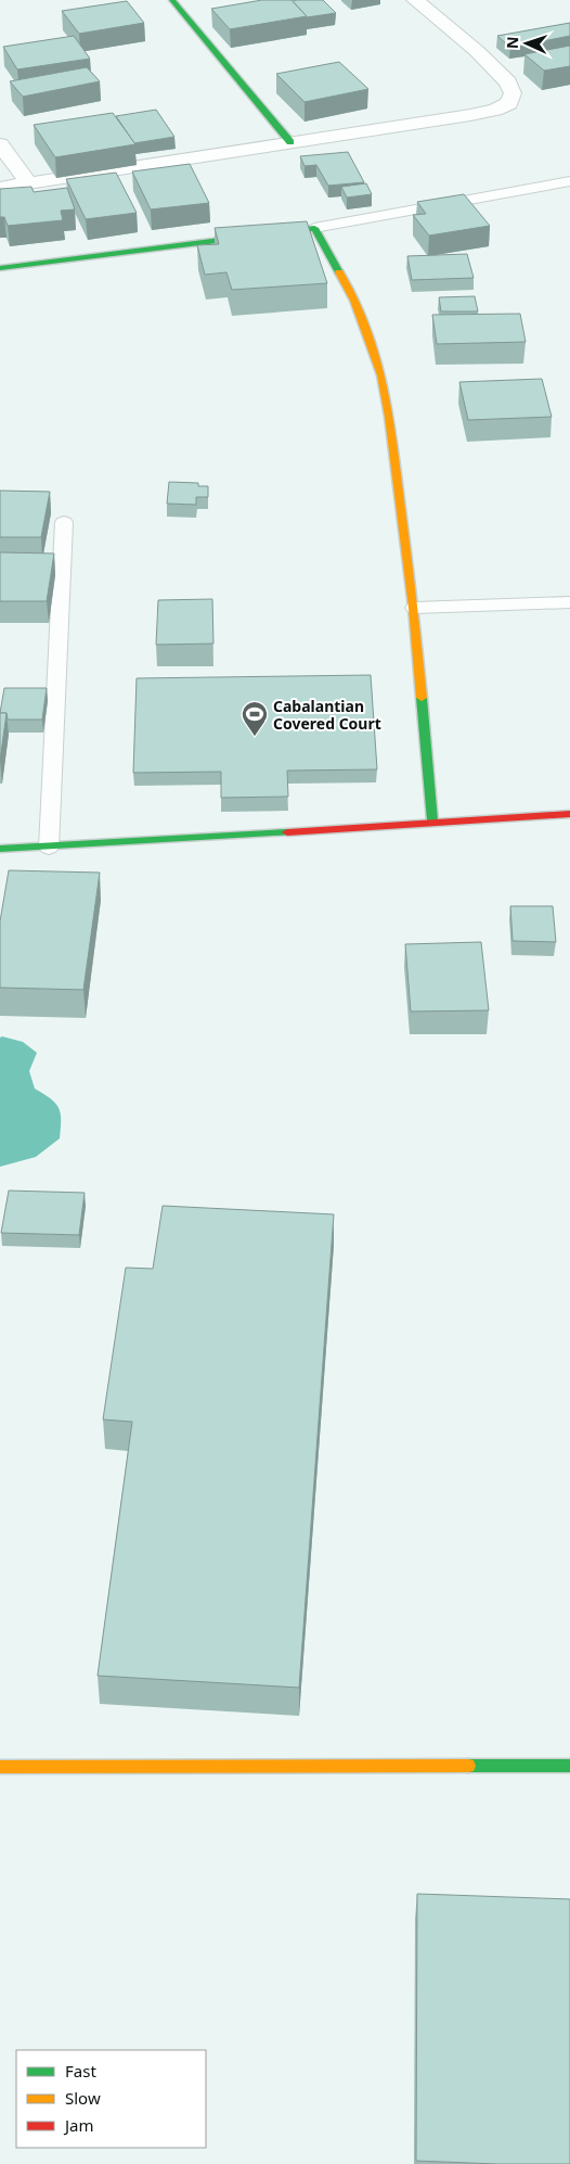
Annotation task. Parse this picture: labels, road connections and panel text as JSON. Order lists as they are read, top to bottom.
{
  "places": {
    "sports": ["Cabalantian Covered Court"]
  },
  "legend": ["Fast", "Slow", "Jam"],
  "north": "left"
}
